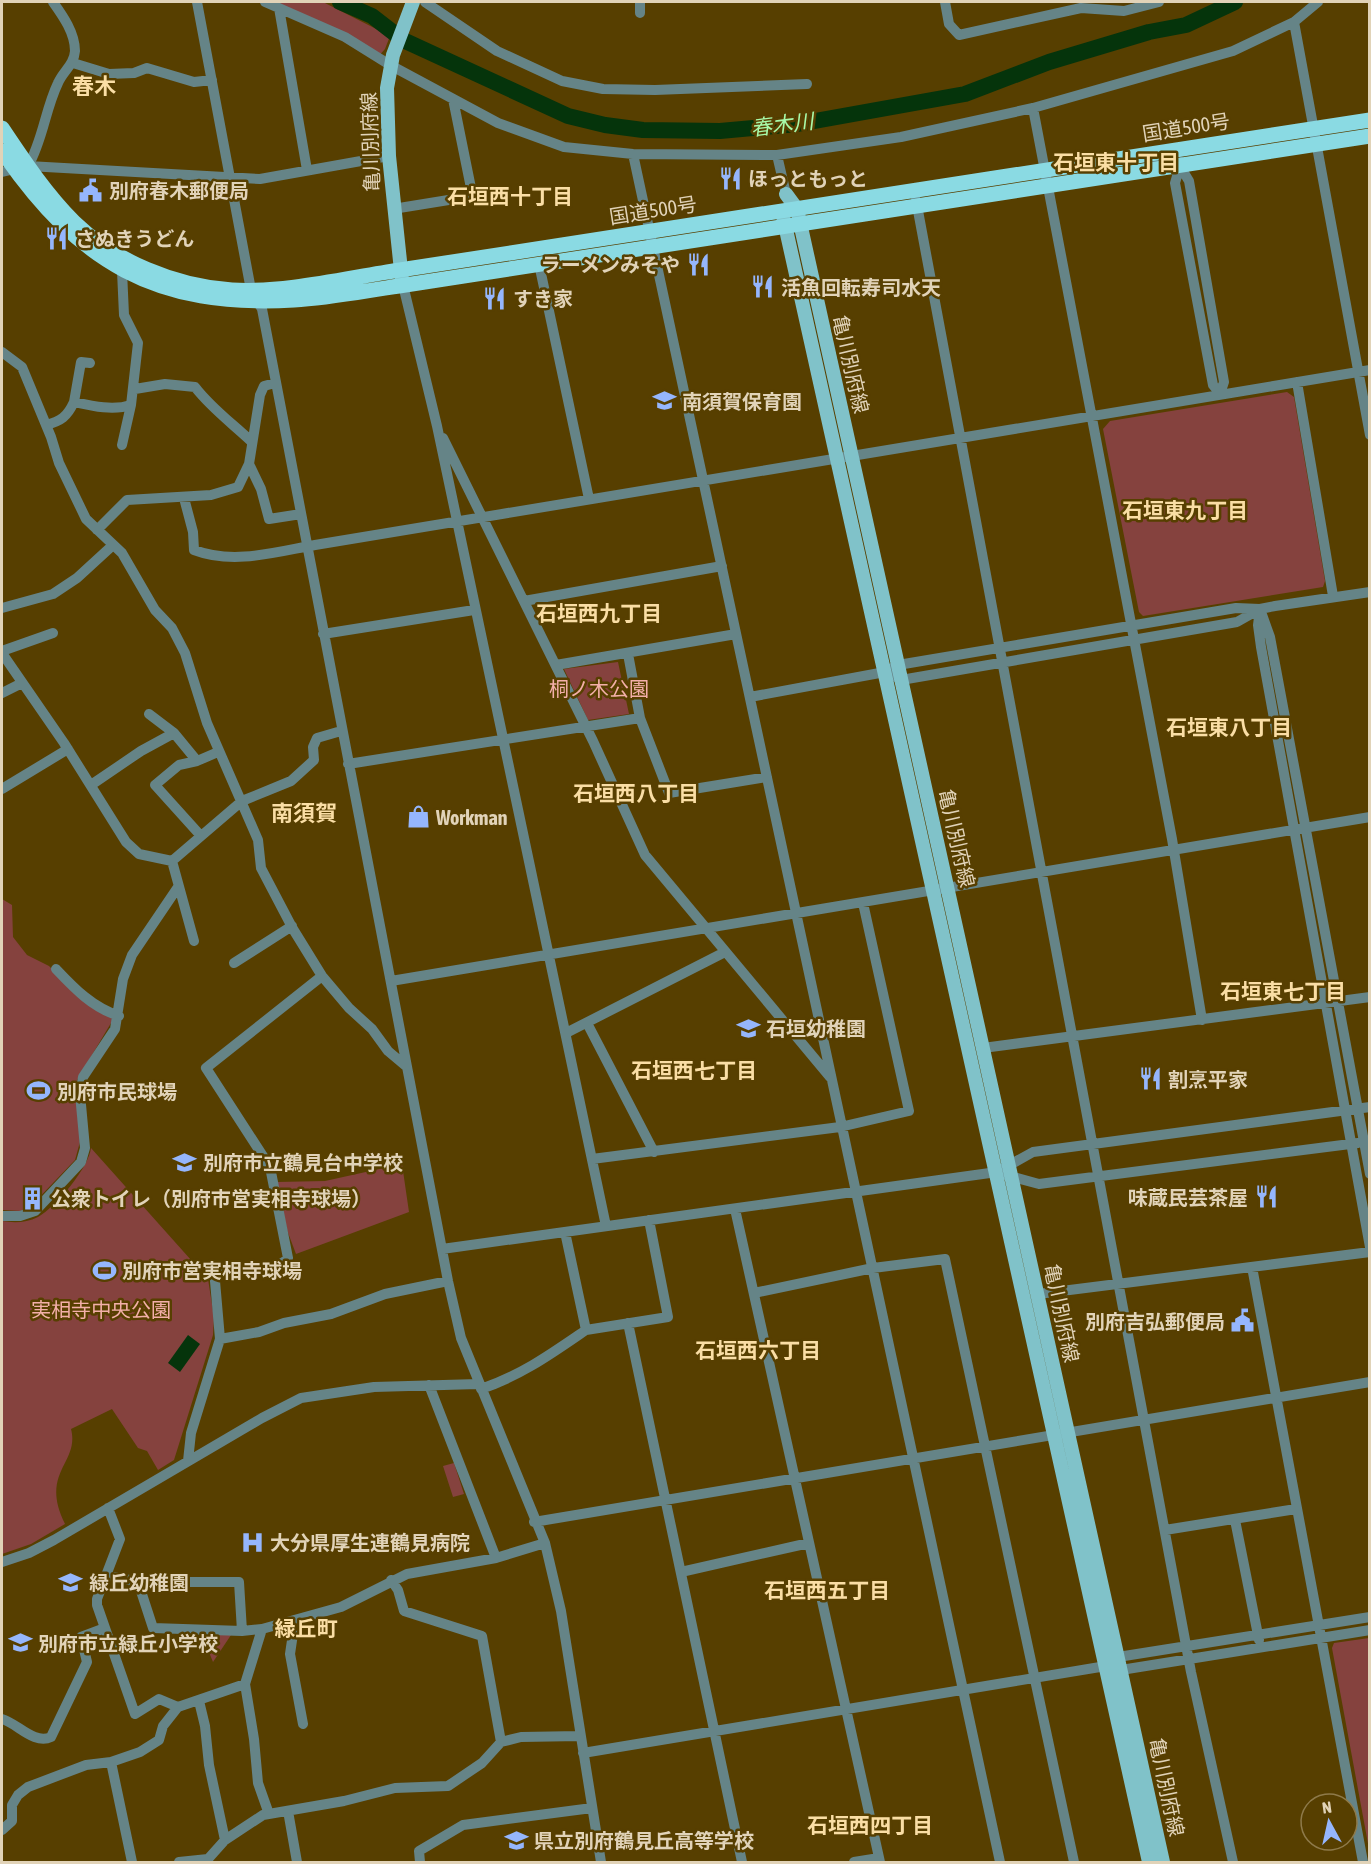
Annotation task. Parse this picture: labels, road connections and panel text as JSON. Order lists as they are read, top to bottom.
{
  "streets": {
    "highway": ["国道500号"],
    "main road": ["亀川別府線"]
  },
  "crossings": [
    ["国道500号", "亀川別府線"]
  ],
  "districts": [
    "春木",
    "石垣東十丁目",
    "石垣西十丁目",
    "石垣東九丁目",
    "石垣西九丁目",
    "石垣東八丁目",
    "石垣西八丁目",
    "南須賀",
    "石垣東七丁目",
    "石垣西七丁目",
    "石垣西六丁目",
    "石垣西五丁目",
    "緑丘町",
    "石垣西四丁目"
  ],
  "water": ["春木川"],
  "parks": ["桐ノ木公園", "実相寺中央公園"],
  "places": {
    "restaurant": [
      "ほっともっと",
      "さぬきうどん",
      "ラーメンみそや",
      "活魚回転寿司水天",
      "すき家",
      "割烹平家",
      "味蔵民芸茶屋"
    ],
    "public building": ["別府春木郵便局", "別府吉弘郵便局"],
    "school or university": [
      "南須賀保育園",
      "石垣幼稚園",
      "別府市立鶴見台中学校",
      "緑丘幼稚園",
      "別府市立緑丘小学校",
      "県立別府鶴見丘高等学校"
    ],
    "shop": ["Workman"],
    "sports": ["別府市民球場", "別府市営実相寺球場"],
    "building": ["公衆トイレ（別府市営実相寺球場）"],
    "hospital": ["大分県厚生連鶴見病院"]
  },
  "north": "top"
}
